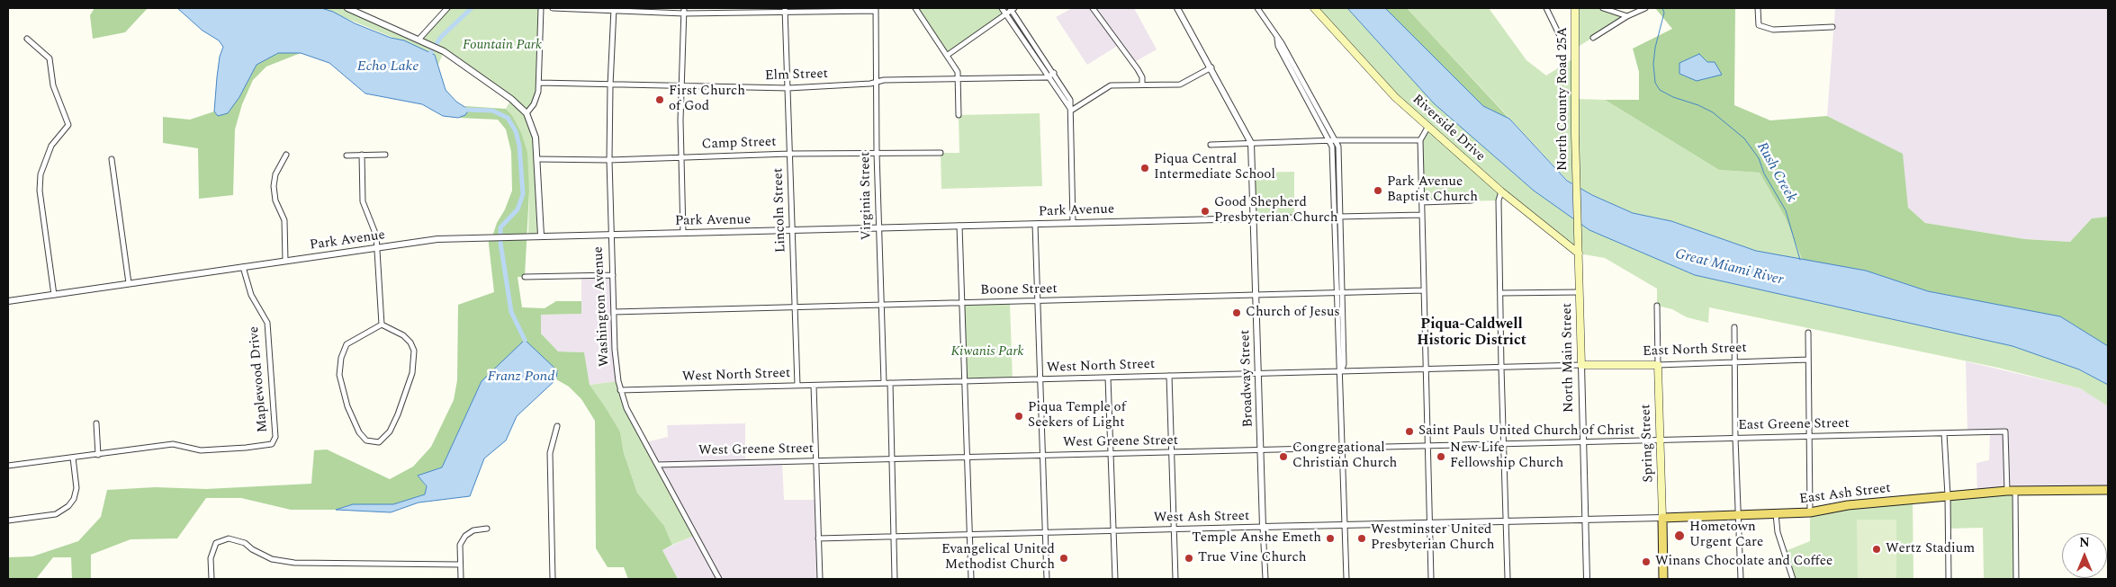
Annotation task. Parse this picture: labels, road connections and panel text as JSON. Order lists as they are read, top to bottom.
{
  "streets": {
    "main road": [
      "North County Road 25A",
      "Riverside Drive",
      "East North Street",
      "North Main Street",
      "Spring Street",
      "East Ash Street"
    ],
    "street": [
      "Elm Street",
      "Camp Street",
      "Virginia Street",
      "Lincoln Street",
      "Park Avenue",
      "Boone Street",
      "Washington Avenue",
      "West North Street",
      "Broadway Street",
      "Maplewood Drive",
      "East Greene Street",
      "West Greene Street",
      "West Ash Street"
    ]
  },
  "crossings": [
    ["Elm Street", "Virginia Street"],
    ["Elm Street", "Lincoln Street"],
    ["Elm Street", "Washington Avenue"],
    ["North County Road 25A", "North Main Street"],
    ["Riverside Drive", "North Main Street"],
    ["Camp Street", "Virginia Street"],
    ["Camp Street", "Lincoln Street"],
    ["Camp Street", "Washington Avenue"],
    ["Virginia Street", "Park Avenue"],
    ["Virginia Street", "Boone Street"],
    ["Virginia Street", "West North Street"],
    ["Lincoln Street", "Park Avenue"],
    ["Lincoln Street", "Boone Street"],
    ["Lincoln Street", "West North Street"],
    ["Park Avenue", "Washington Avenue"],
    ["Park Avenue", "Broadway Street"],
    ["Park Avenue", "Maplewood Drive"],
    ["Boone Street", "Washington Avenue"],
    ["Boone Street", "Broadway Street"],
    ["Washington Avenue", "West North Street"],
    ["Washington Avenue", "West Greene Street"],
    ["East North Street", "North Main Street"],
    ["East North Street", "West North Street"],
    ["East North Street", "Spring Street"],
    ["North Main Street", "West North Street"],
    ["North Main Street", "East Greene Street"],
    ["North Main Street", "West Greene Street"],
    ["North Main Street", "East Ash Street"],
    ["North Main Street", "West Ash Street"],
    ["West North Street", "Broadway Street"],
    ["Broadway Street", "West Greene Street"],
    ["Broadway Street", "West Ash Street"],
    ["East Greene Street", "West Greene Street"],
    ["East Greene Street", "Spring Street"],
    ["East Greene Street", "East Ash Street"],
    ["Spring Street", "East Ash Street"],
    ["East Ash Street", "West Ash Street"]
  ],
  "districts": ["Piqua-Caldwell Historic District"],
  "water": [
    "Echo Lake",
    "Rush Creek",
    "Great Miami River",
    "Franz Pond"
  ],
  "parks": ["Fountain Park", "Kiwanis Park"],
  "places": [
    "First Church of God",
    "Piqua Central Intermediate School",
    "Park Avenue Baptist Church",
    "Good Shepherd Presbyterian Church",
    "Church of Jesus",
    "Piqua Temple of Seekers of Light",
    "Saint Pauls United Church of Christ",
    "Congregational Christian Church",
    "New Life Fellowship Church",
    "Hometown Urgent Care",
    "Temple Anshe Emeth",
    "Westminster United Presbyterian Church",
    "Wertz Stadium",
    "Evangelical United Methodist Church",
    "True Vine Church",
    "Winans Chocolate and Coffee"
  ],
  "north": "top"
}
